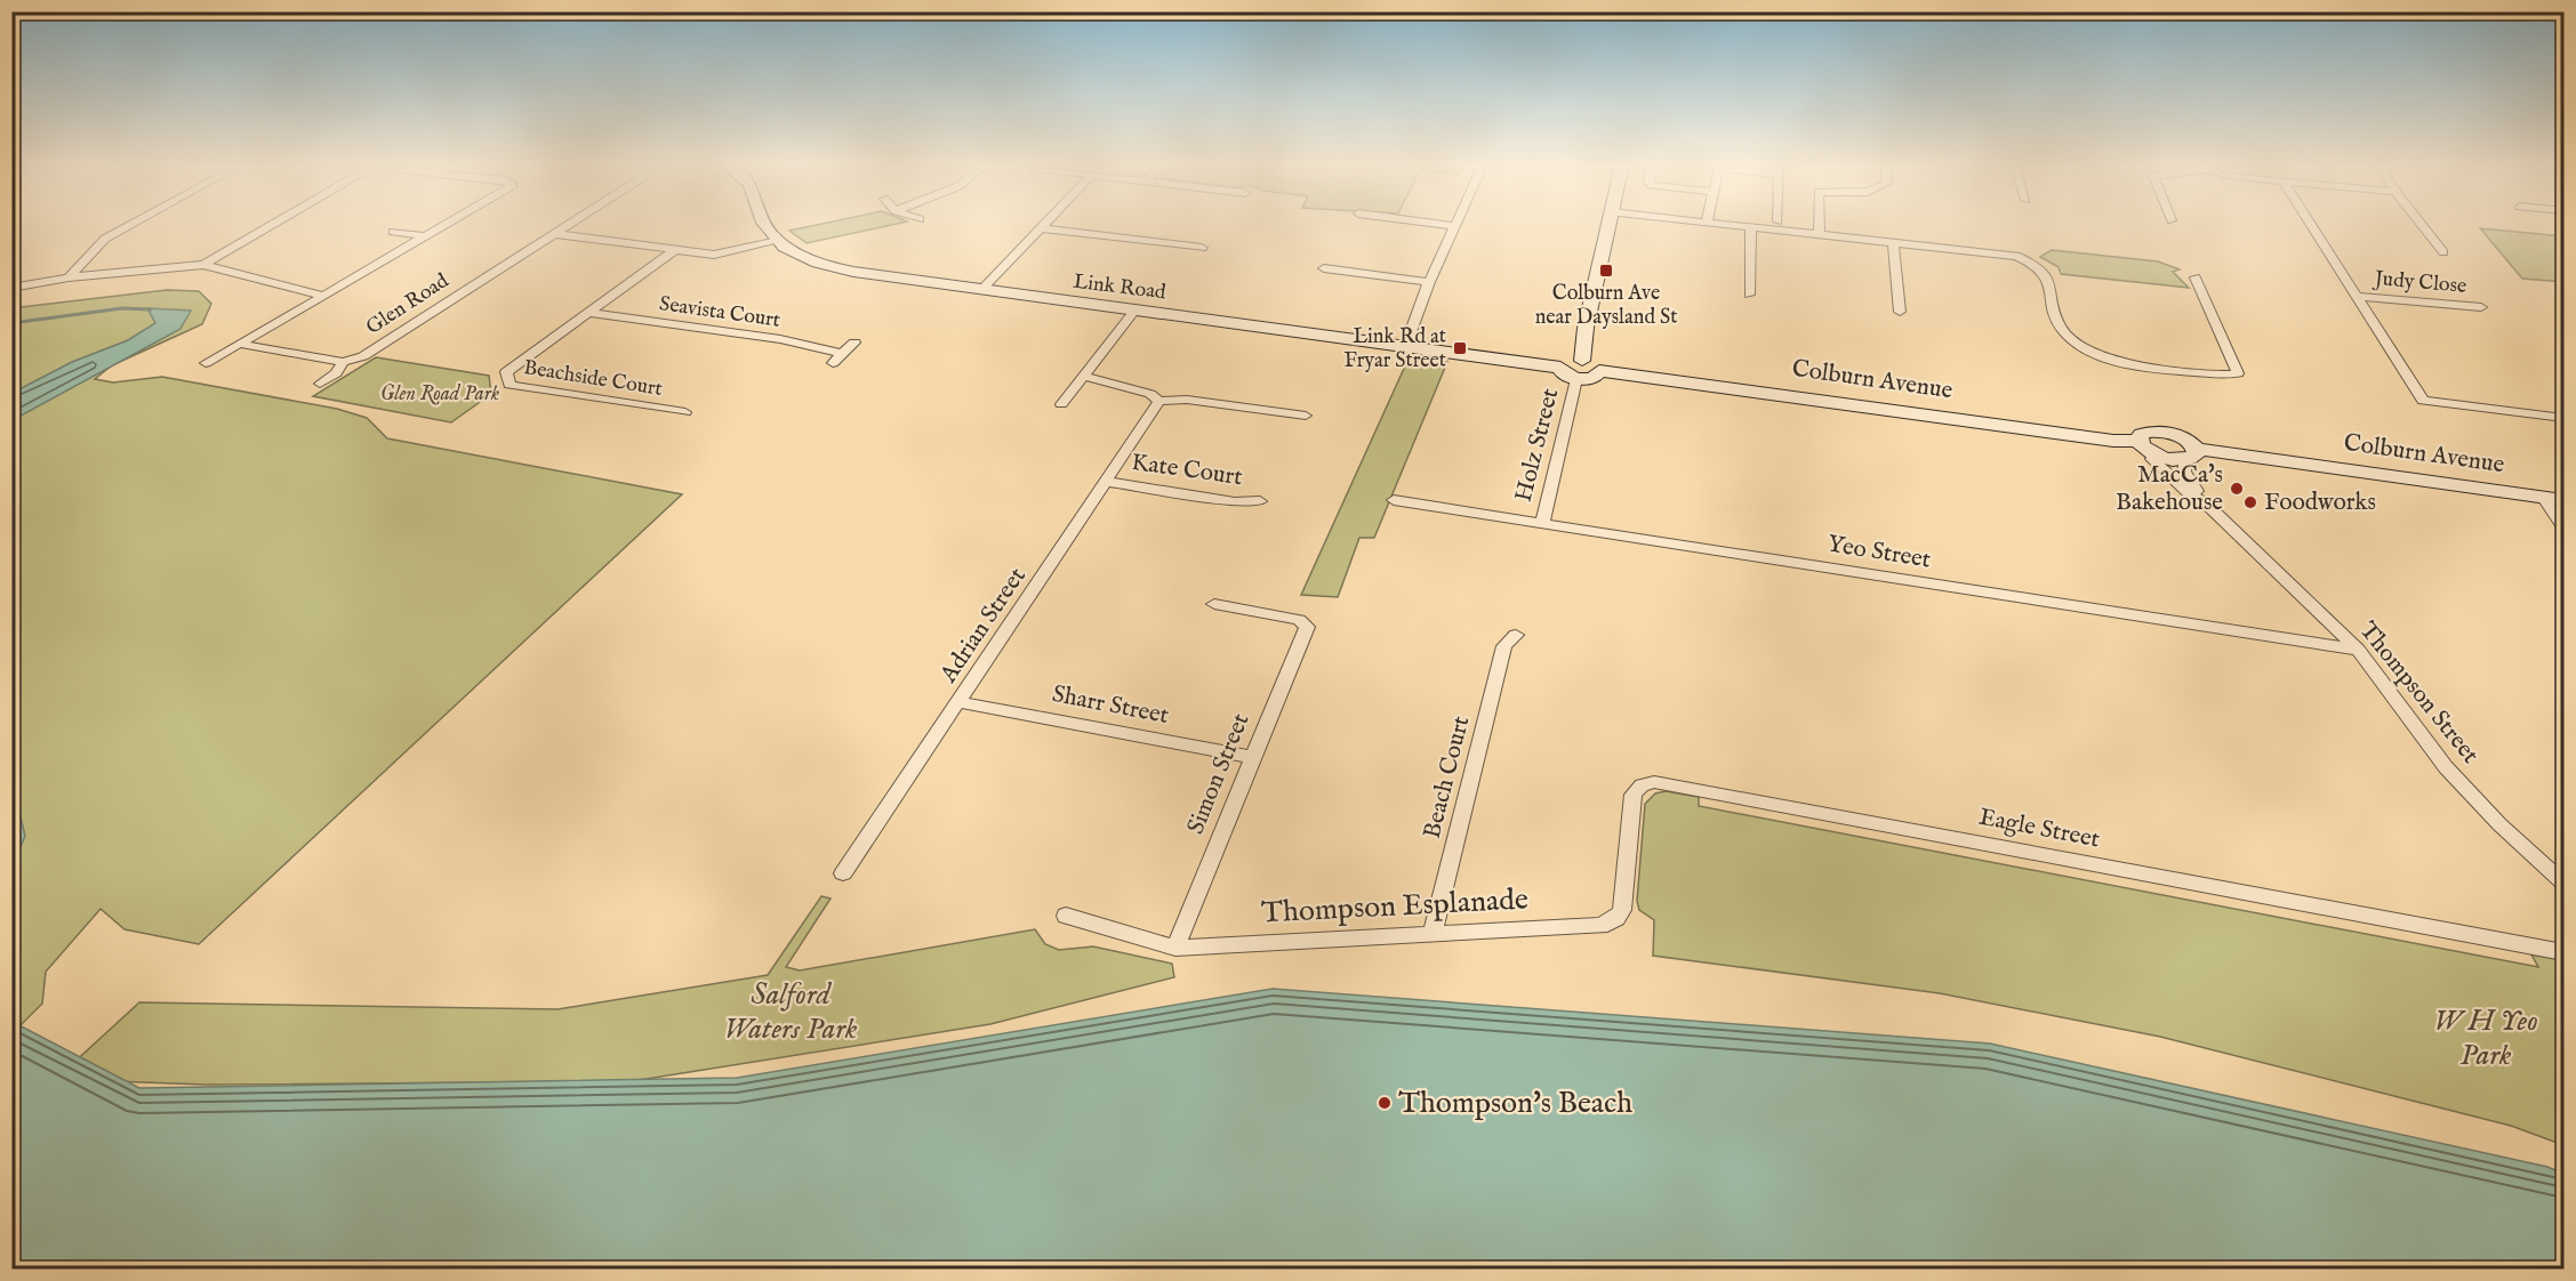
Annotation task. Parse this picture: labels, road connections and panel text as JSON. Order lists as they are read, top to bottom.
{
  "streets": {
    "main road": ["Link Road", "Colburn Avenue"],
    "street": [
      "Judy Close",
      "Glen Road",
      "Seavista Court",
      "Beachside Court",
      "Holz Street",
      "Kate Court",
      "Yeo Street",
      "Adrian Street",
      "Thompson Street",
      "Sharr Street",
      "Simon Street",
      "Beach Court",
      "Eagle Street",
      "Thompson Esplanade"
    ]
  },
  "crossings": [
    ["Seavista Court", "Beachside Court"],
    ["Colburn Avenue", "Thompson Street"],
    ["Holz Street", "Yeo Street"],
    ["Kate Court", "Adrian Street"],
    ["Yeo Street", "Thompson Street"],
    ["Adrian Street", "Sharr Street"],
    ["Sharr Street", "Simon Street"],
    ["Simon Street", "Thompson Esplanade"],
    ["Beach Court", "Thompson Esplanade"],
    ["Eagle Street", "Thompson Esplanade"]
  ],
  "parks": ["Glen Road Park", "Salford Waters Park", "W H Yeo Park"],
  "places": {
    "transit": ["Colburn Ave near Daysland St", "Link Rd at Fryar Street"],
    "other": ["MacCa's Bakehouse", "Foodworks", "Thompson's Beach"]
  }
}
